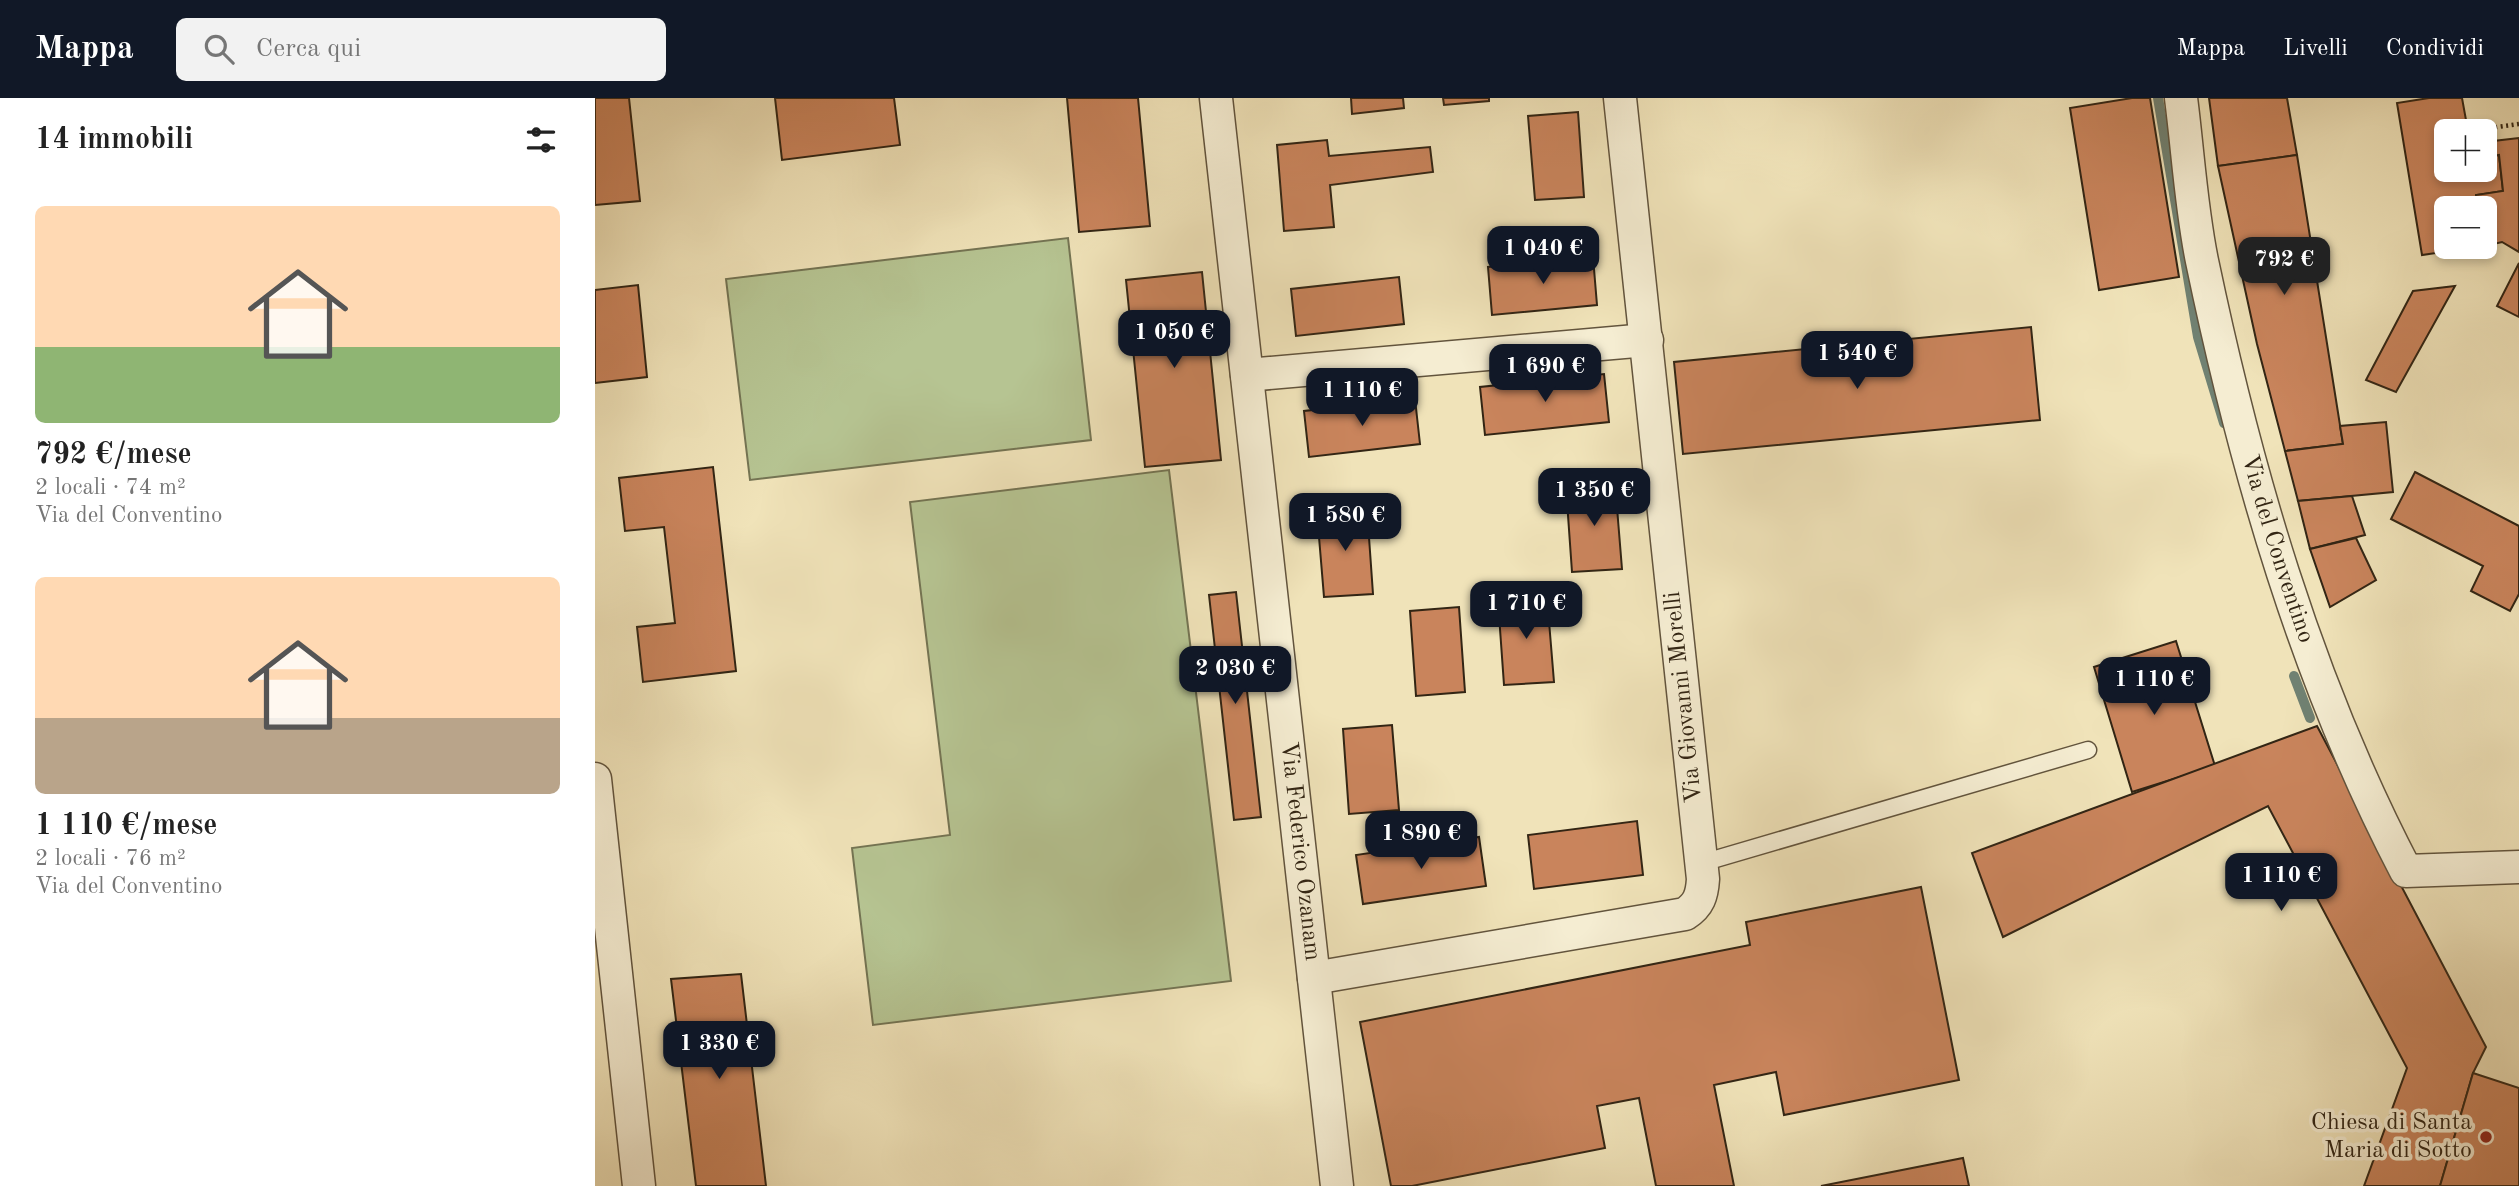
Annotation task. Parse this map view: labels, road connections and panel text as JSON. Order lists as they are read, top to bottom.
{
  "streets": {
    "street": ["Via del Conventino", "Via Giovanni Morelli", "Via Federico Ozanam"]
  },
  "crossings": [
    ["Via Giovanni Morelli", "Via Federico Ozanam"]
  ],
  "places": ["Chiesa di Santa Maria di Sotto"],
  "page": {
    "header": "Mappa",
    "search": "Cerca qui",
    "nav": ["Mappa", "Livelli", "Condividi"],
    "heading": "14 immobili",
    "map_buttons": ["+", "−"],
    "list": [
      {
        "name": "792 €/mese",
        "note": "2 locali · 74 m² · Via del Conventino"
      },
      {
        "name": "1 110 €/mese",
        "note": "2 locali · 76 m² · Via del Conventino"
      }
    ],
    "price": [
      "1 040 €",
      "792 €",
      "1 050 €",
      "1 540 €",
      "1 690 €",
      "1 110 €",
      "1 350 €",
      "1 580 €",
      "1 710 €",
      "2 030 €",
      "1 110 €",
      "1 890 €",
      "1 110 €",
      "1 330 €"
    ]
  }
}
